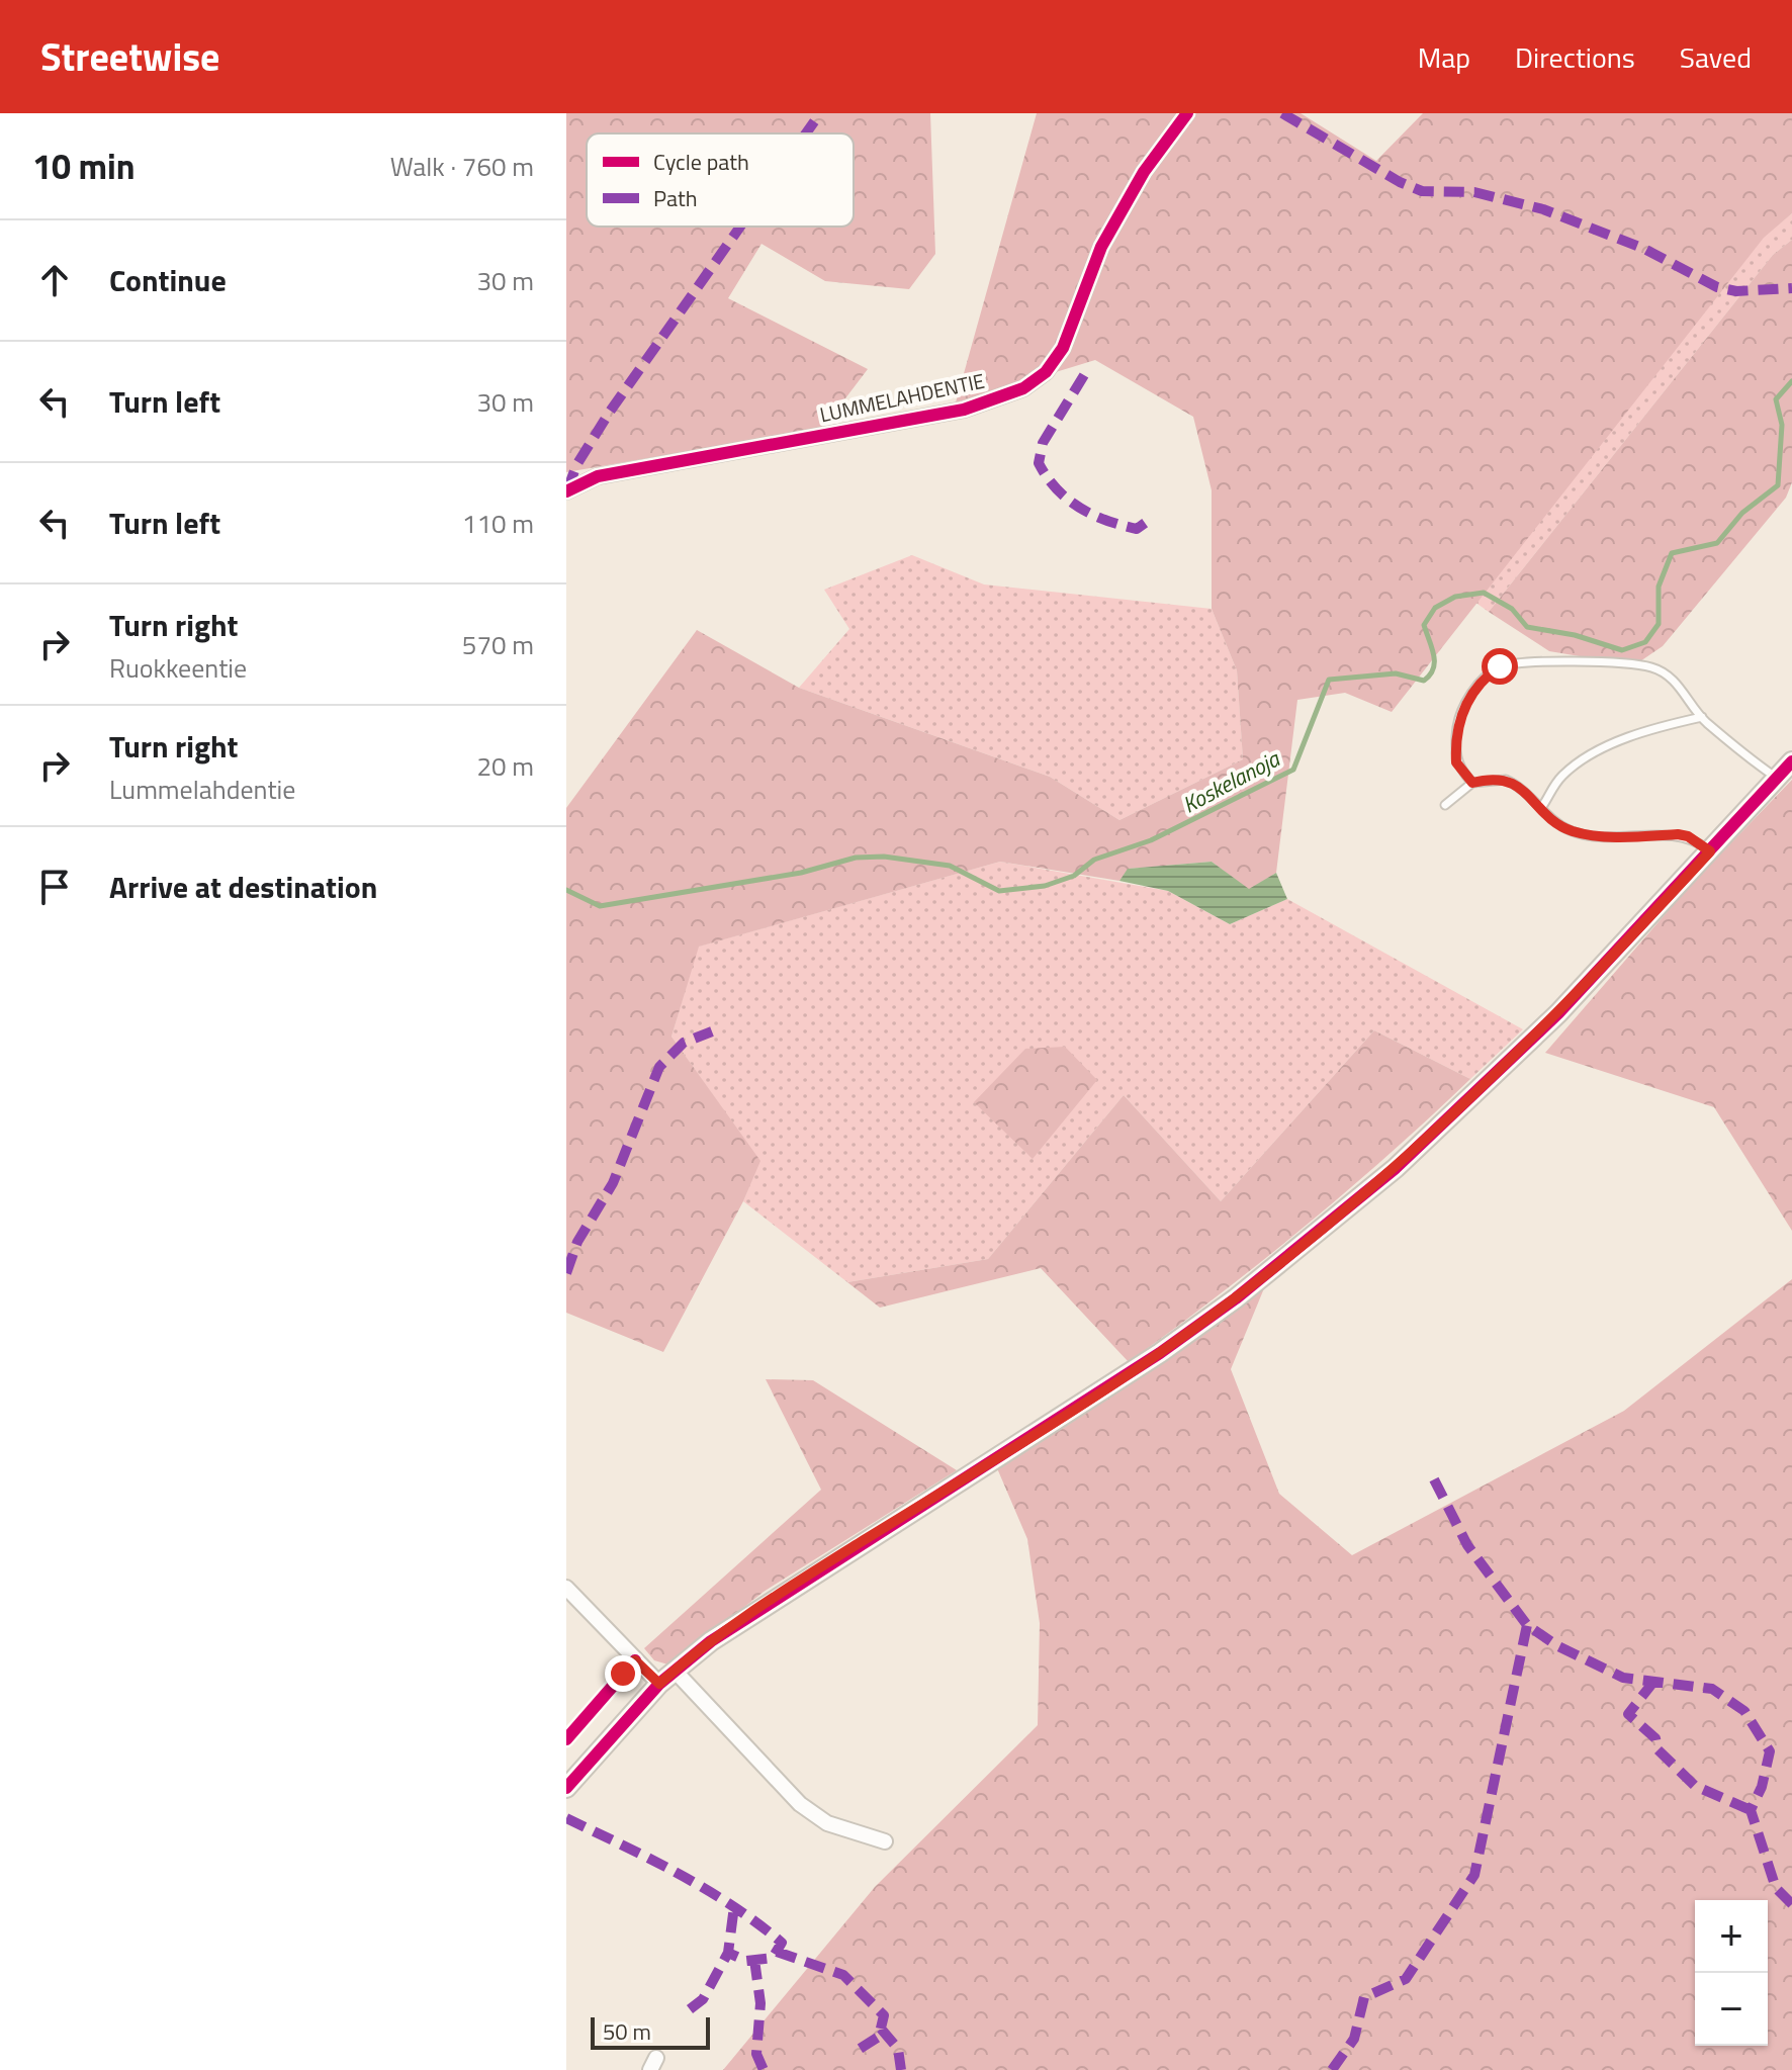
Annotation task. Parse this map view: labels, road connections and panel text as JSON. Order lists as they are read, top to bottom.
{
  "streets": {
    "street": ["LUMMELAHDENTIE"]
  },
  "water": ["Koskelanoja"],
  "legend": ["Cycle path", "Path"],
  "scale_bar": "50 m",
  "page": {
    "header": "Streetwise",
    "nav": ["Map", "Directions", "Saved"],
    "heading": ["10 min", "Walk · 760 m"],
    "list": [
      ["Continue", "30 m"],
      ["Turn left", "30 m"],
      ["Turn left", "110 m"],
      ["Turn right", "Ruokkeentie", "570 m"],
      ["Turn right", "Lummelahdentie", "20 m"],
      "Arrive at destination"
    ],
    "map_buttons": ["+", "−"],
    "scale": "50 m"
  }
}
